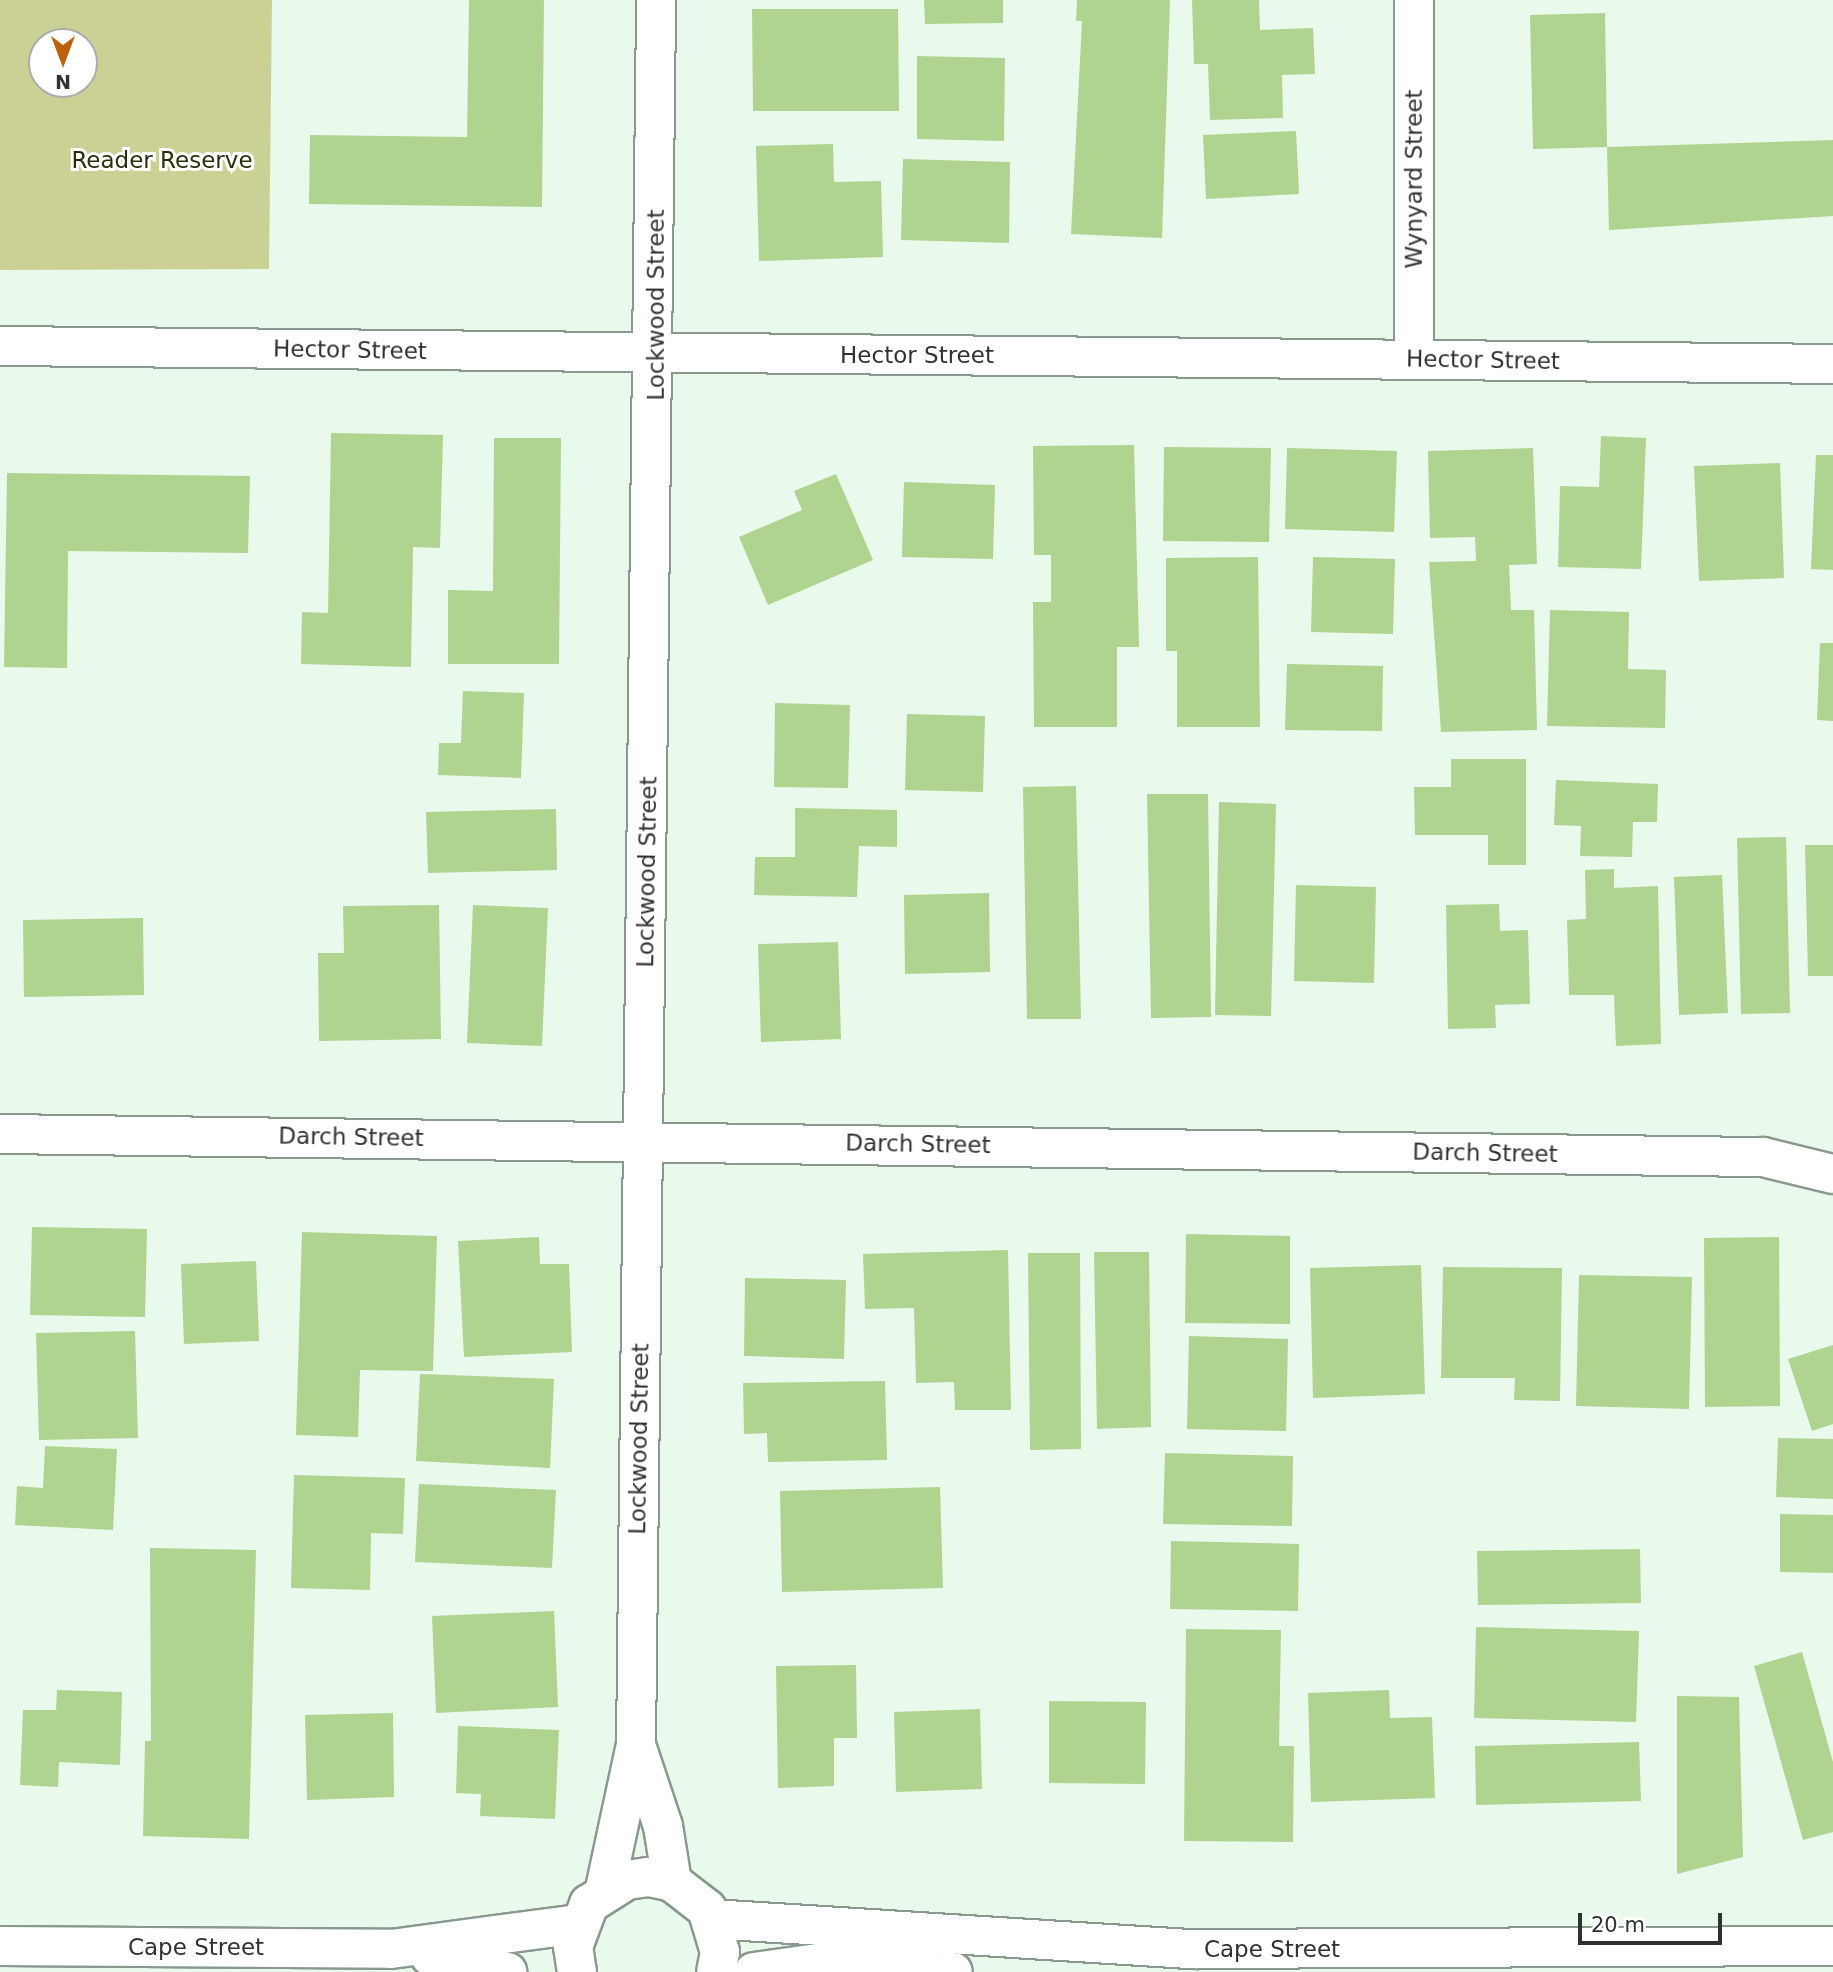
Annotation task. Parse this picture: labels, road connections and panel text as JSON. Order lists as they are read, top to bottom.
{
  "streets": {
    "street": [
      "Wynyard Street",
      "Lockwood Street",
      "Hector Street",
      "Darch Street",
      "Cape Street"
    ]
  },
  "crossings": [
    ["Wynyard Street", "Hector Street"],
    ["Lockwood Street", "Hector Street"],
    ["Lockwood Street", "Darch Street"]
  ],
  "parks": ["Reader Reserve"],
  "scale_bar": "20 m",
  "north": "bottom"
}
